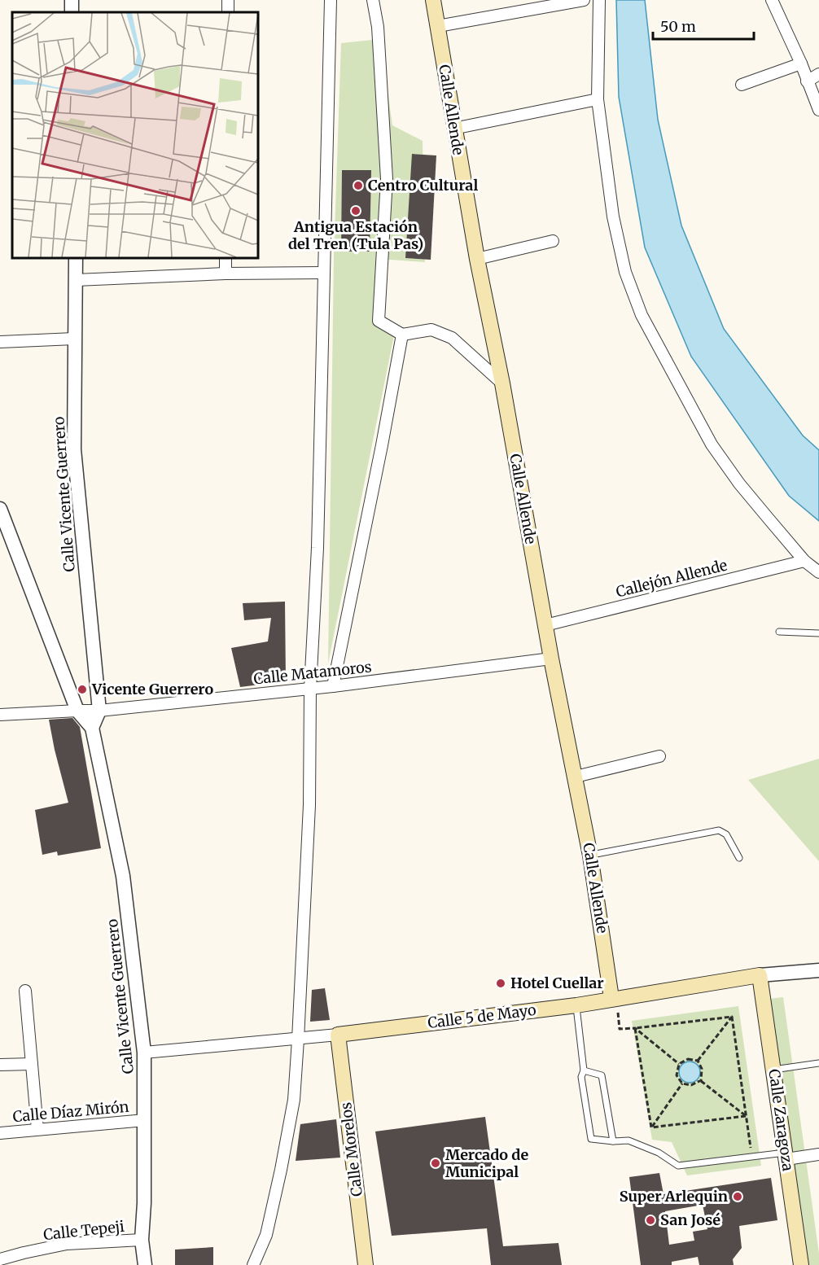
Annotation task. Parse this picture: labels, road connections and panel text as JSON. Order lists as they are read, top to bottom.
{
  "streets": {
    "main road": [
      "Calle Allende",
      "Calle 5 de Mayo",
      "Calle Zaragoza",
      "Calle Morelos"
    ],
    "street": [
      "Calle Vicente Guerrero",
      "Callejón Allende",
      "Calle Matamoros",
      "Calle Díaz Mirón",
      "Calle Tepeji"
    ]
  },
  "crossings": [
    ["Calle Allende", "Callejón Allende"],
    ["Calle Allende", "Calle Matamoros"],
    ["Calle Allende", "Calle 5 de Mayo"],
    ["Calle Vicente Guerrero", "Calle Matamoros"],
    ["Calle Vicente Guerrero", "Calle 5 de Mayo"],
    ["Calle Vicente Guerrero", "Calle Díaz Mirón"],
    ["Calle Vicente Guerrero", "Calle Tepeji"],
    ["Calle 5 de Mayo", "Calle Zaragoza"],
    ["Calle 5 de Mayo", "Calle Morelos"]
  ],
  "places": [
    "Centro Cultural",
    "Antigua Estación del Tren (Tula Pas)",
    "Vicente Guerrero",
    "Hotel Cuellar",
    "Mercado de Municipal",
    "Super Arlequin",
    "San José"
  ],
  "scale_bar": "50 m"
}
